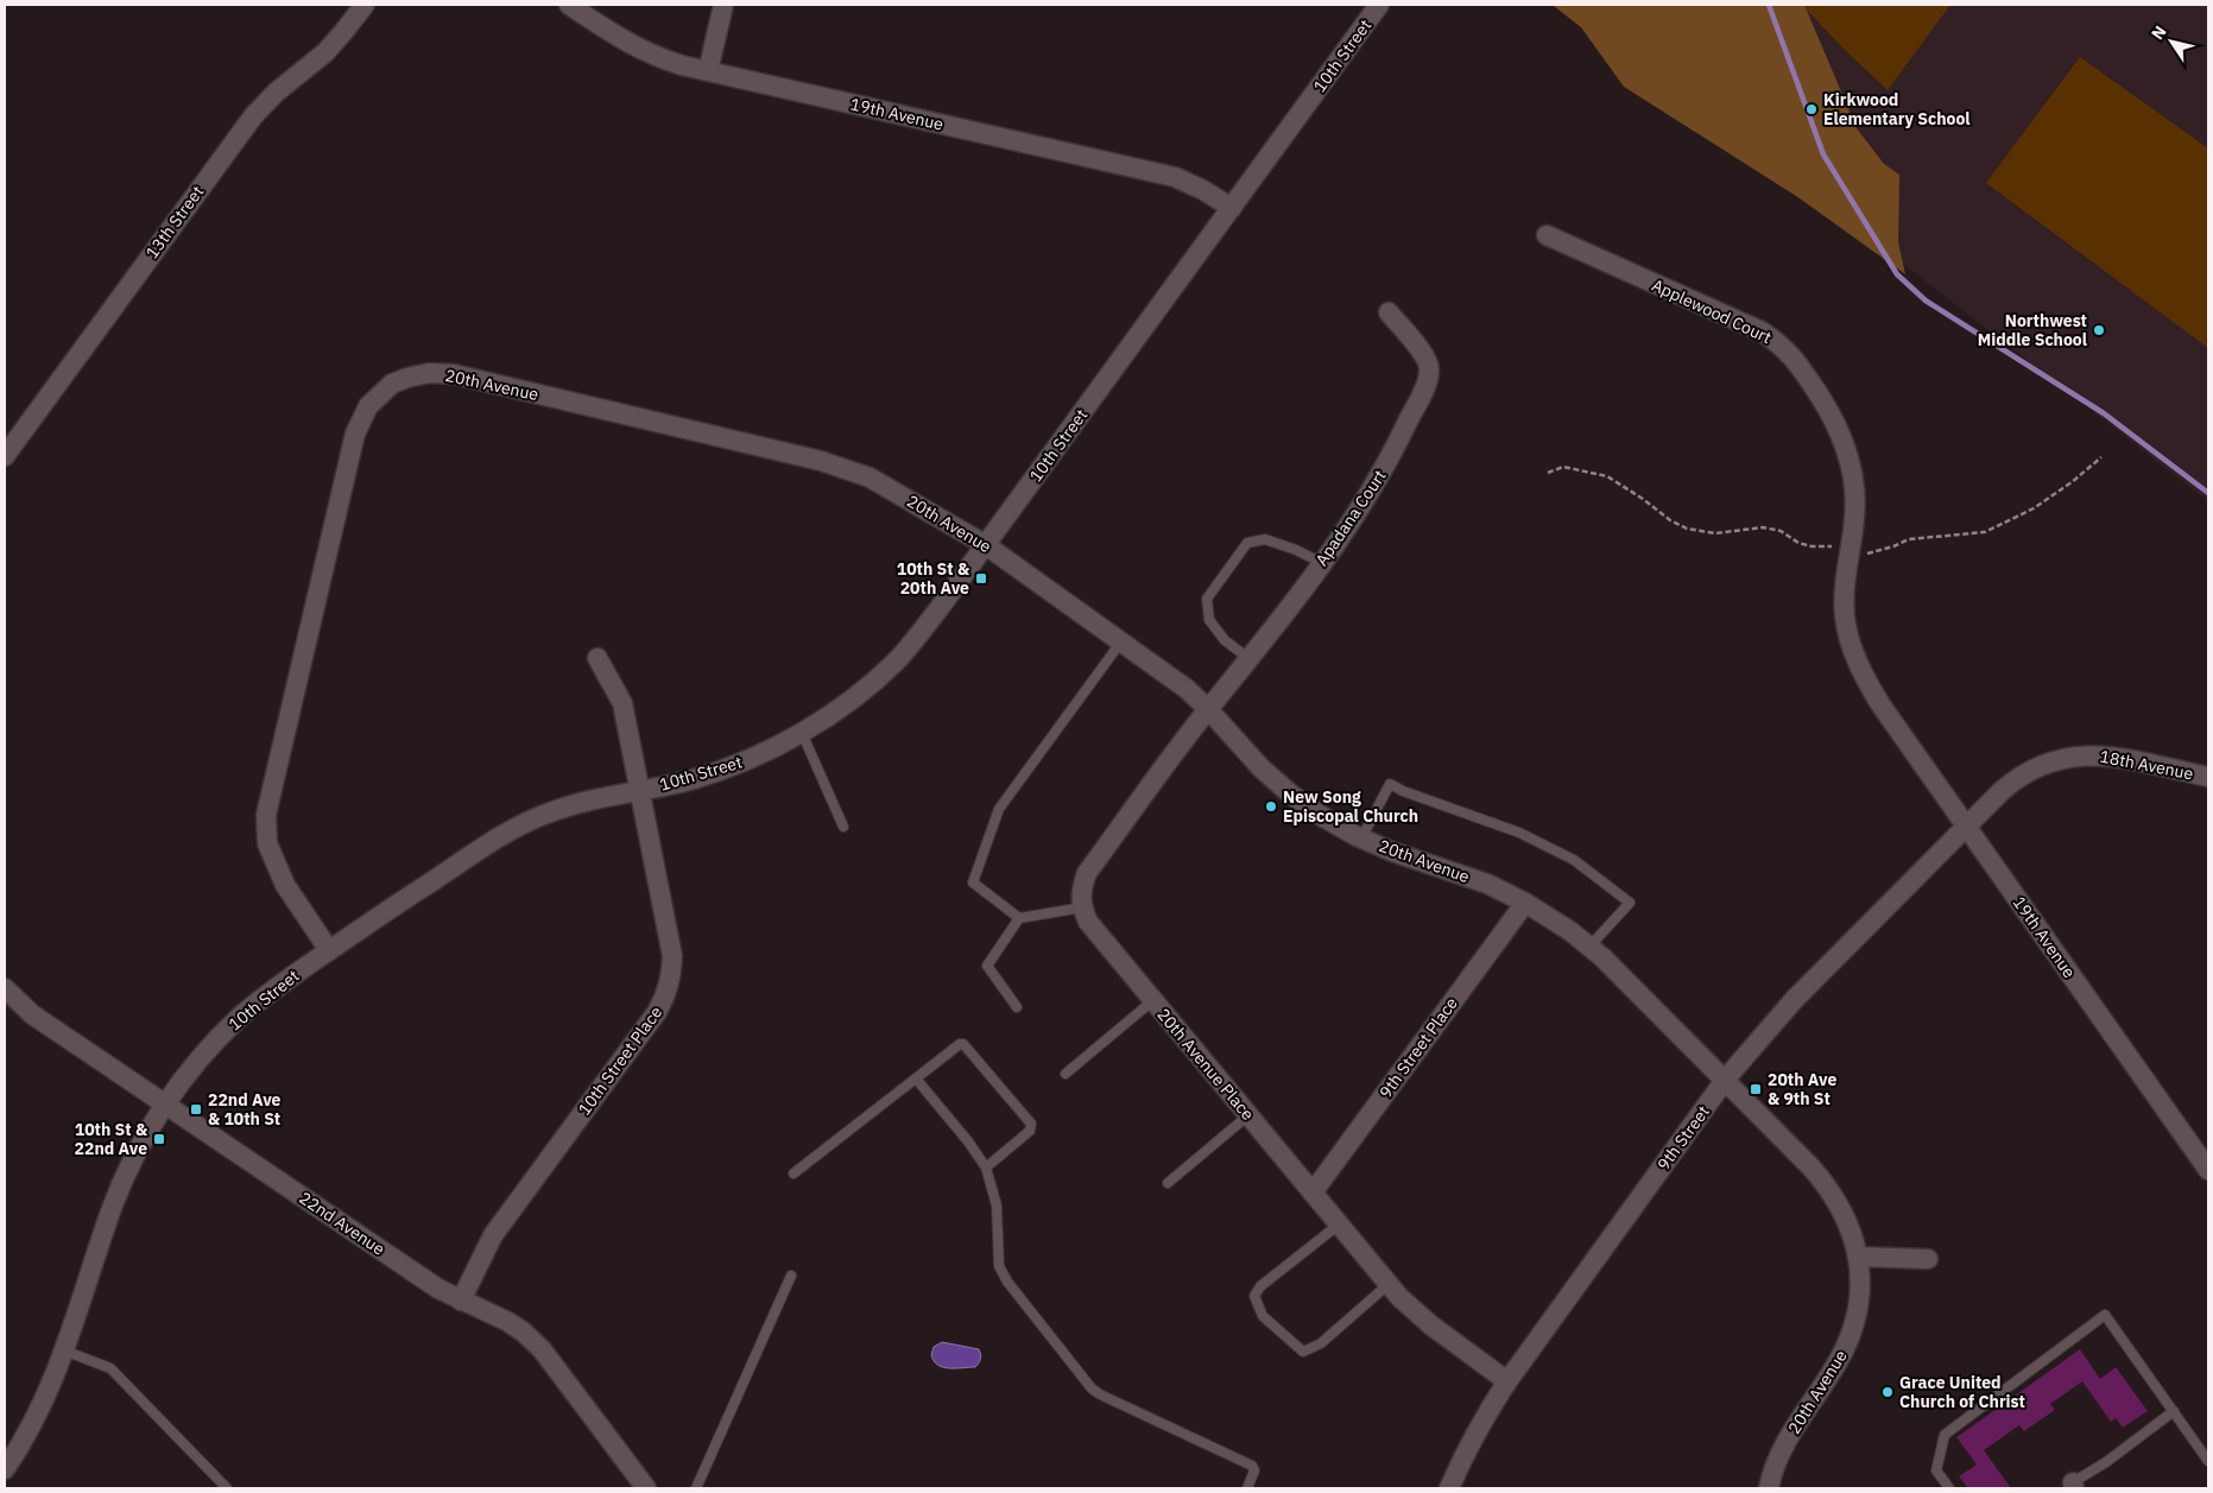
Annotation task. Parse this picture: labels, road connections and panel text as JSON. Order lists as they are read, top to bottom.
{
  "streets": {
    "street": [
      "10th Street",
      "19th Avenue",
      "13th Street",
      "Applewood Court",
      "20th Avenue",
      "Apadana Court",
      "18th Avenue",
      "9th Street Place",
      "10th Street Place",
      "20th Avenue Place",
      "9th Street",
      "22nd Avenue"
    ]
  },
  "crossings": [
    ["10th Street", "19th Avenue"],
    ["10th Street", "20th Avenue"],
    ["10th Street", "10th Street Place"],
    ["10th Street", "22nd Avenue"],
    ["19th Avenue", "Applewood Court"],
    ["19th Avenue", "18th Avenue"],
    ["19th Avenue", "9th Street"],
    ["20th Avenue", "Apadana Court"],
    ["20th Avenue", "9th Street Place"],
    ["20th Avenue", "9th Street"],
    ["18th Avenue", "9th Street"],
    ["9th Street Place", "20th Avenue Place"],
    ["10th Street Place", "22nd Avenue"],
    ["20th Avenue Place", "9th Street"]
  ],
  "places": {
    "other": [
      "Kirkwood Elementary School",
      "Northwest Middle School",
      "New Song Episcopal Church",
      "Grace United Church of Christ"
    ],
    "transit": [
      "10th St & 20th Ave",
      "20th Ave & 9th St",
      "22nd Ave & 10th St",
      "10th St & 22nd Ave"
    ]
  },
  "north": "top left"
}
